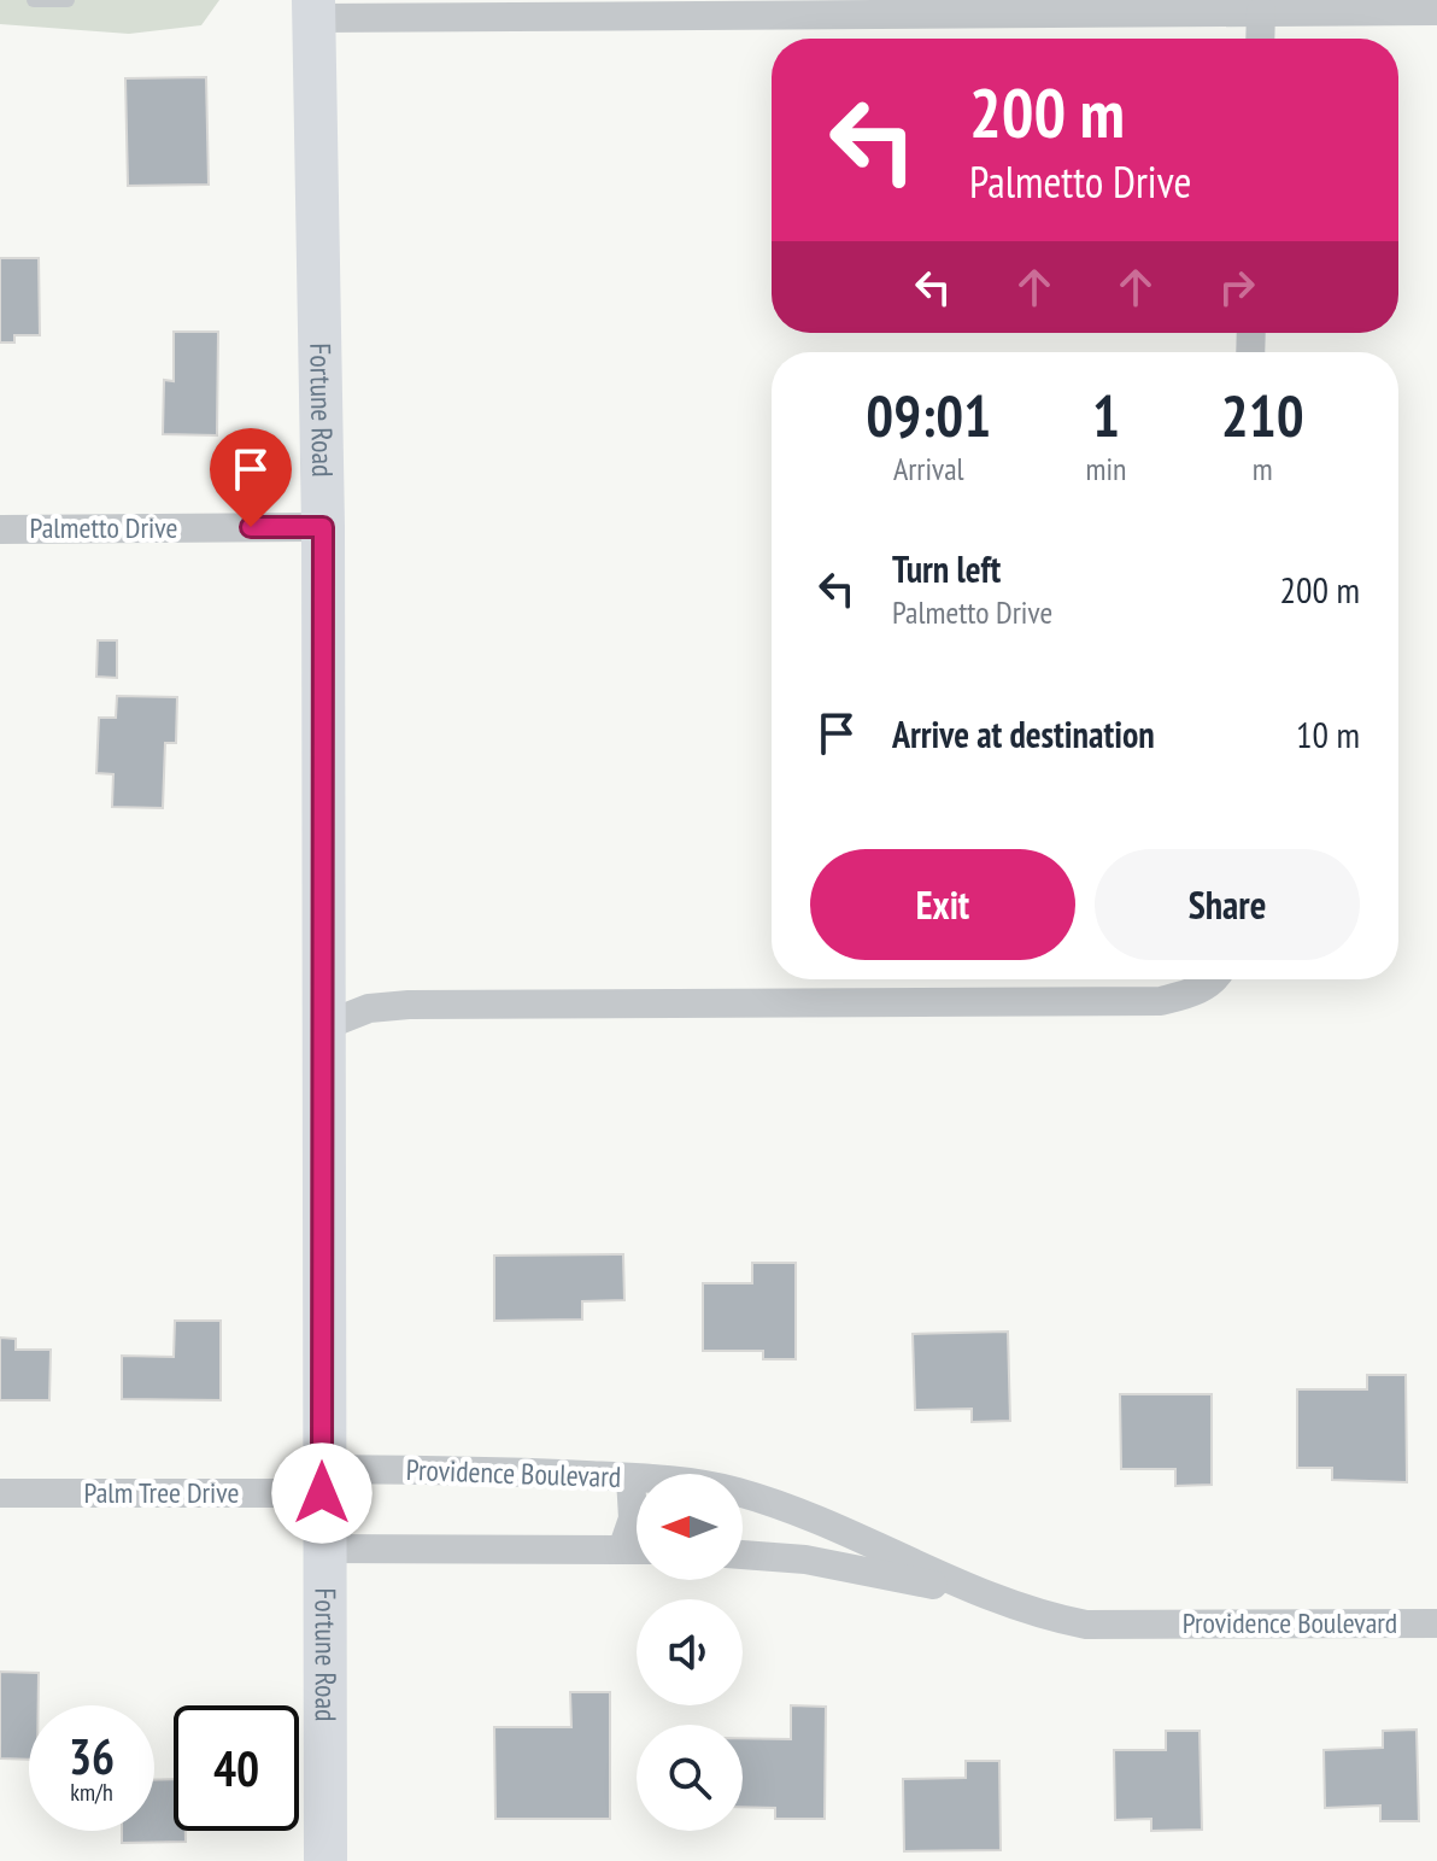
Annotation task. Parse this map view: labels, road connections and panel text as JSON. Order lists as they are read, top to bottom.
{
  "streets": {
    "street": [
      "Fortune Road",
      "Palmetto Drive",
      "Providence Boulevard",
      "Palm Tree Drive"
    ]
  },
  "crossings": [
    ["Fortune Road", "Palmetto Drive"],
    ["Fortune Road", "Providence Boulevard"],
    ["Fortune Road", "Palm Tree Drive"],
    ["Providence Boulevard", "Palm Tree Drive"]
  ],
  "north": "left",
  "page": {
    "turn": ["200 m", "Palmetto Drive"],
    "eta": [
      "09:01",
      "Arrival",
      "1",
      "min",
      "210",
      "m"
    ],
    "list": [
      {
        "name": "Turn left",
        "note": "Palmetto Drive",
        "value": "200 m"
      },
      {
        "name": "Arrive at destination",
        "value": "10 m"
      }
    ],
    "buttons": ["Exit", "Share"],
    "speed": "36 km/h",
    "limit": "40"
  }
}
